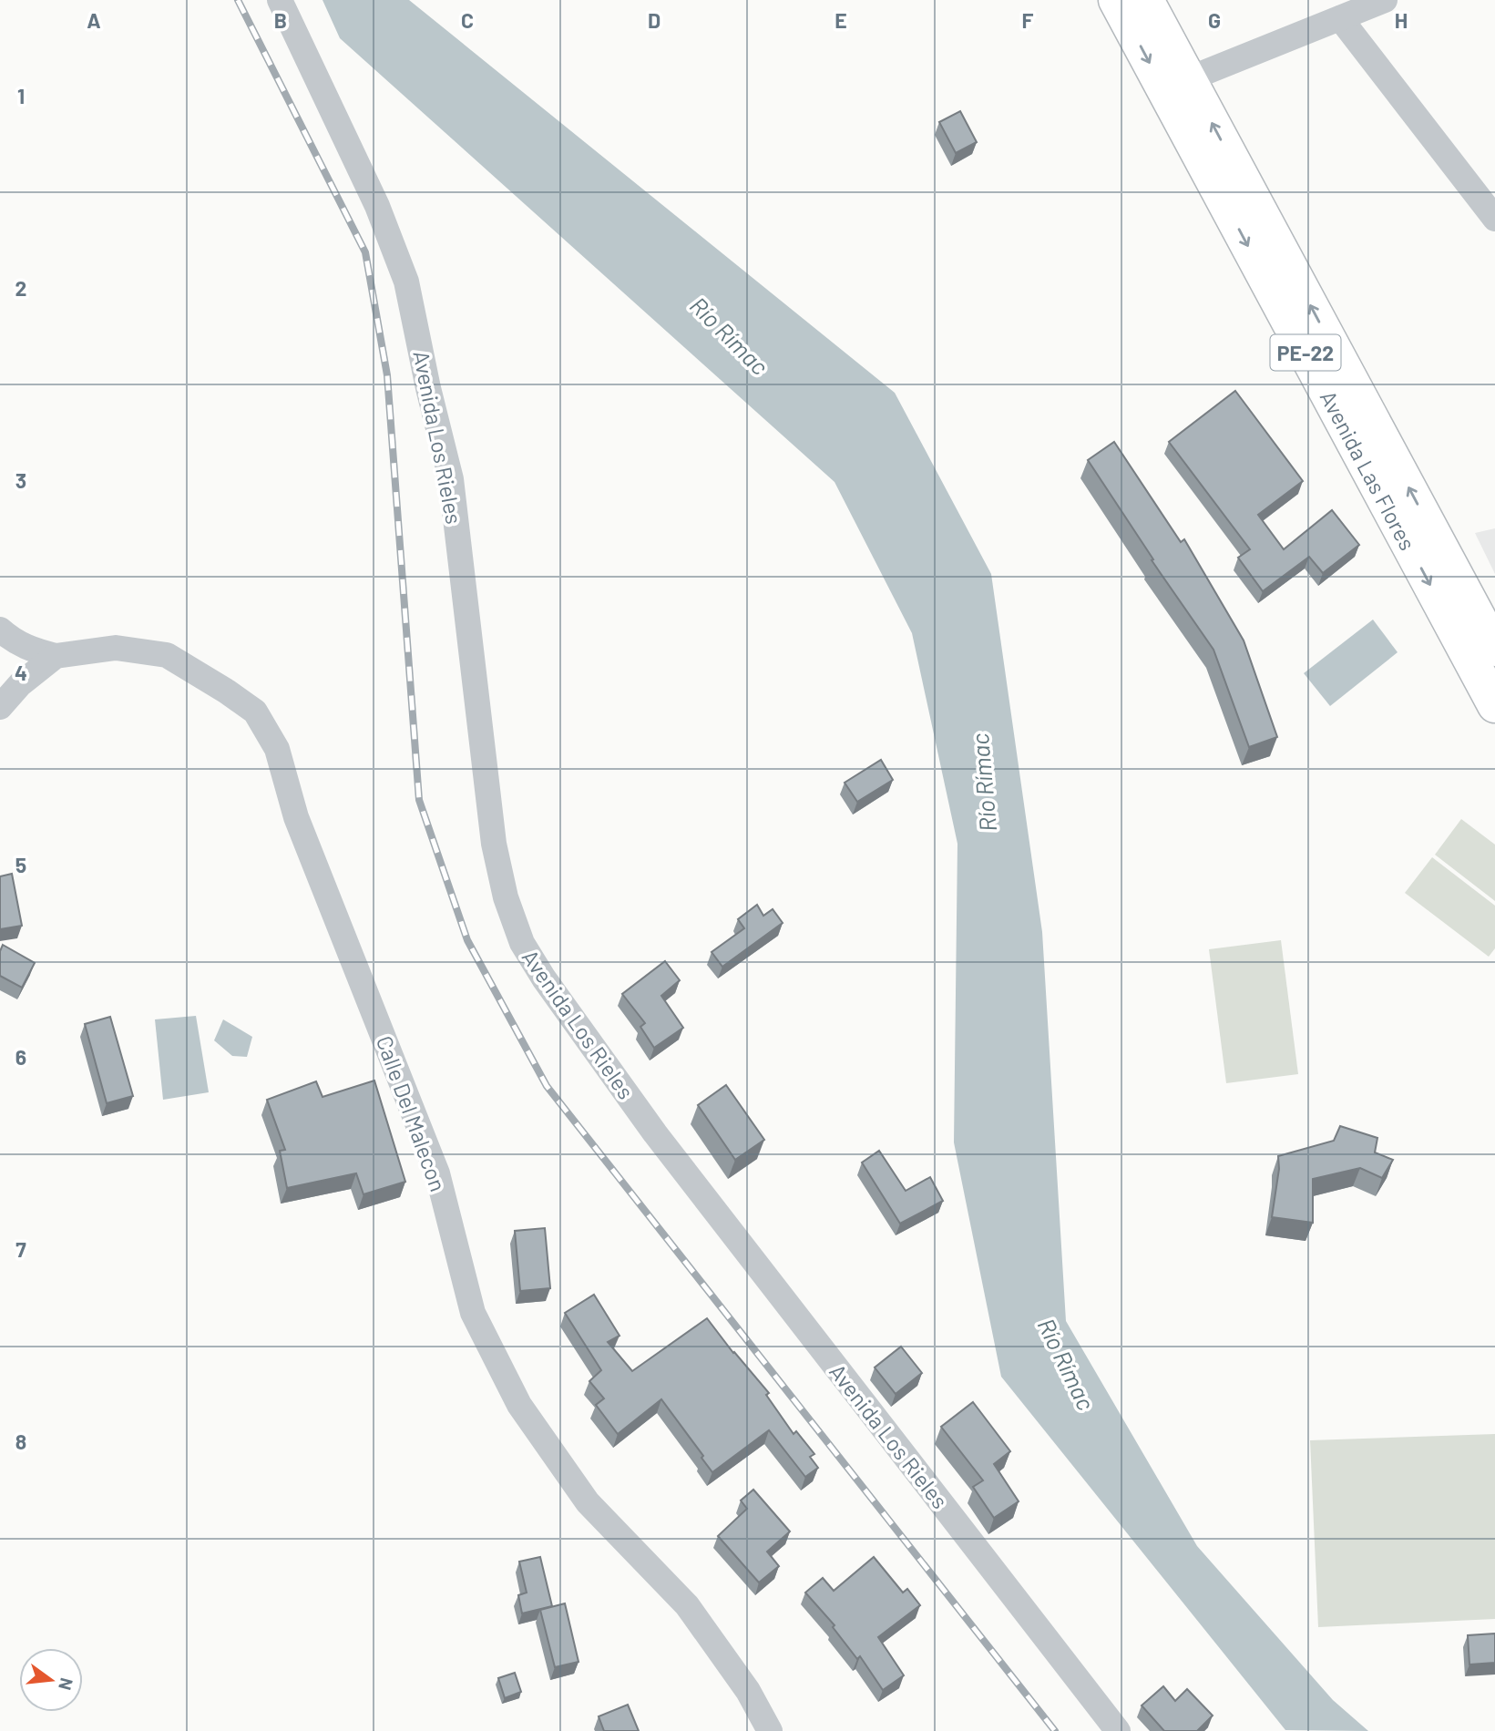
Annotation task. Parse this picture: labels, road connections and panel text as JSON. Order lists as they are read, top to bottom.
{
  "streets": {
    "highway": ["PE-22", "Avenida Las Flores"],
    "street": ["Avenida Los Rieles", "Calle Del Malecon"]
  },
  "water": ["Río Rímac"],
  "north": "right",
  "grid": {
    "columns": [
      "A",
      "B",
      "C",
      "D",
      "E",
      "F",
      "G",
      "H"
    ],
    "rows": [
      "1",
      "2",
      "3",
      "4",
      "5",
      "6",
      "7",
      "8"
    ]
  }
}
